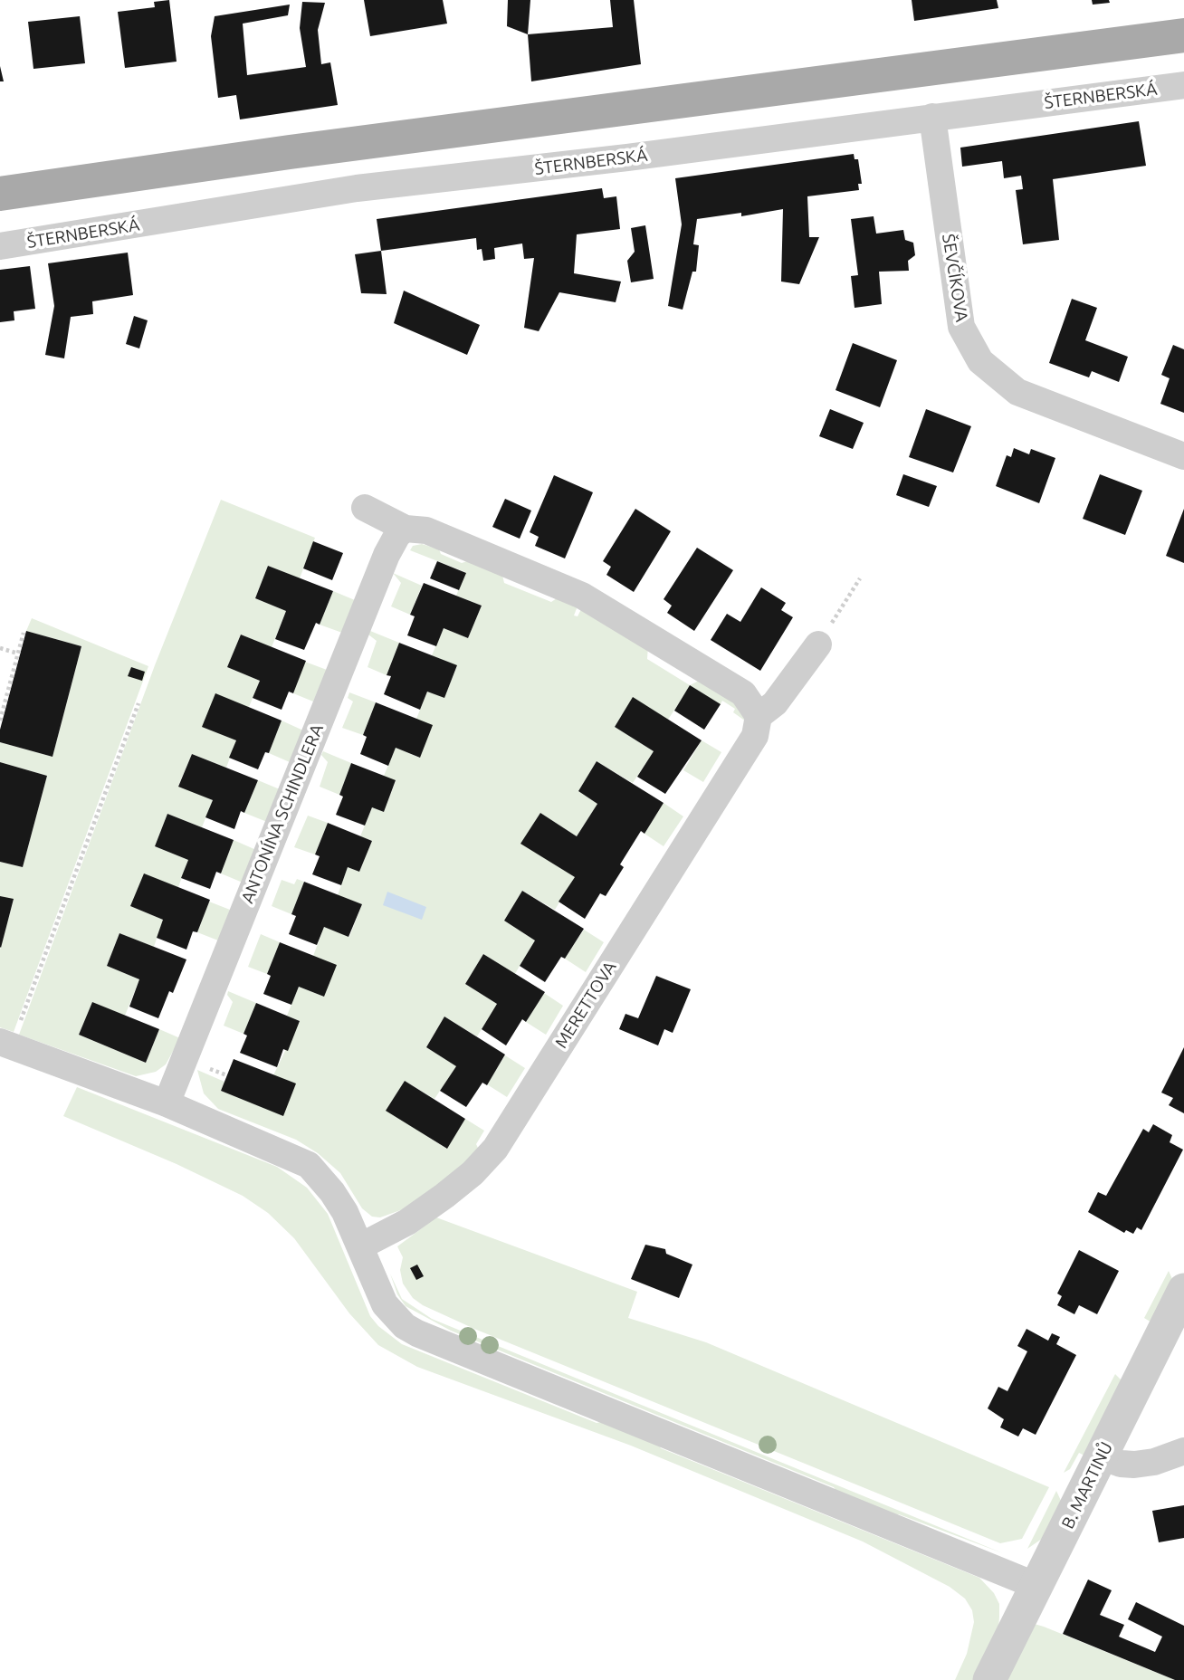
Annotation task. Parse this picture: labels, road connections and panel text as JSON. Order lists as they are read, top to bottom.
{
  "streets": {
    "street": [
      "ŠTERNBERSKÁ",
      "ŠEVČÍKOVA",
      "ANTONÍNA SCHINDLERA",
      "MERETTOVA",
      "B. MARTINŮ"
    ]
  },
  "crossings": [
    ["ŠTERNBERSKÁ", "ŠEVČÍKOVA"]
  ]
}
